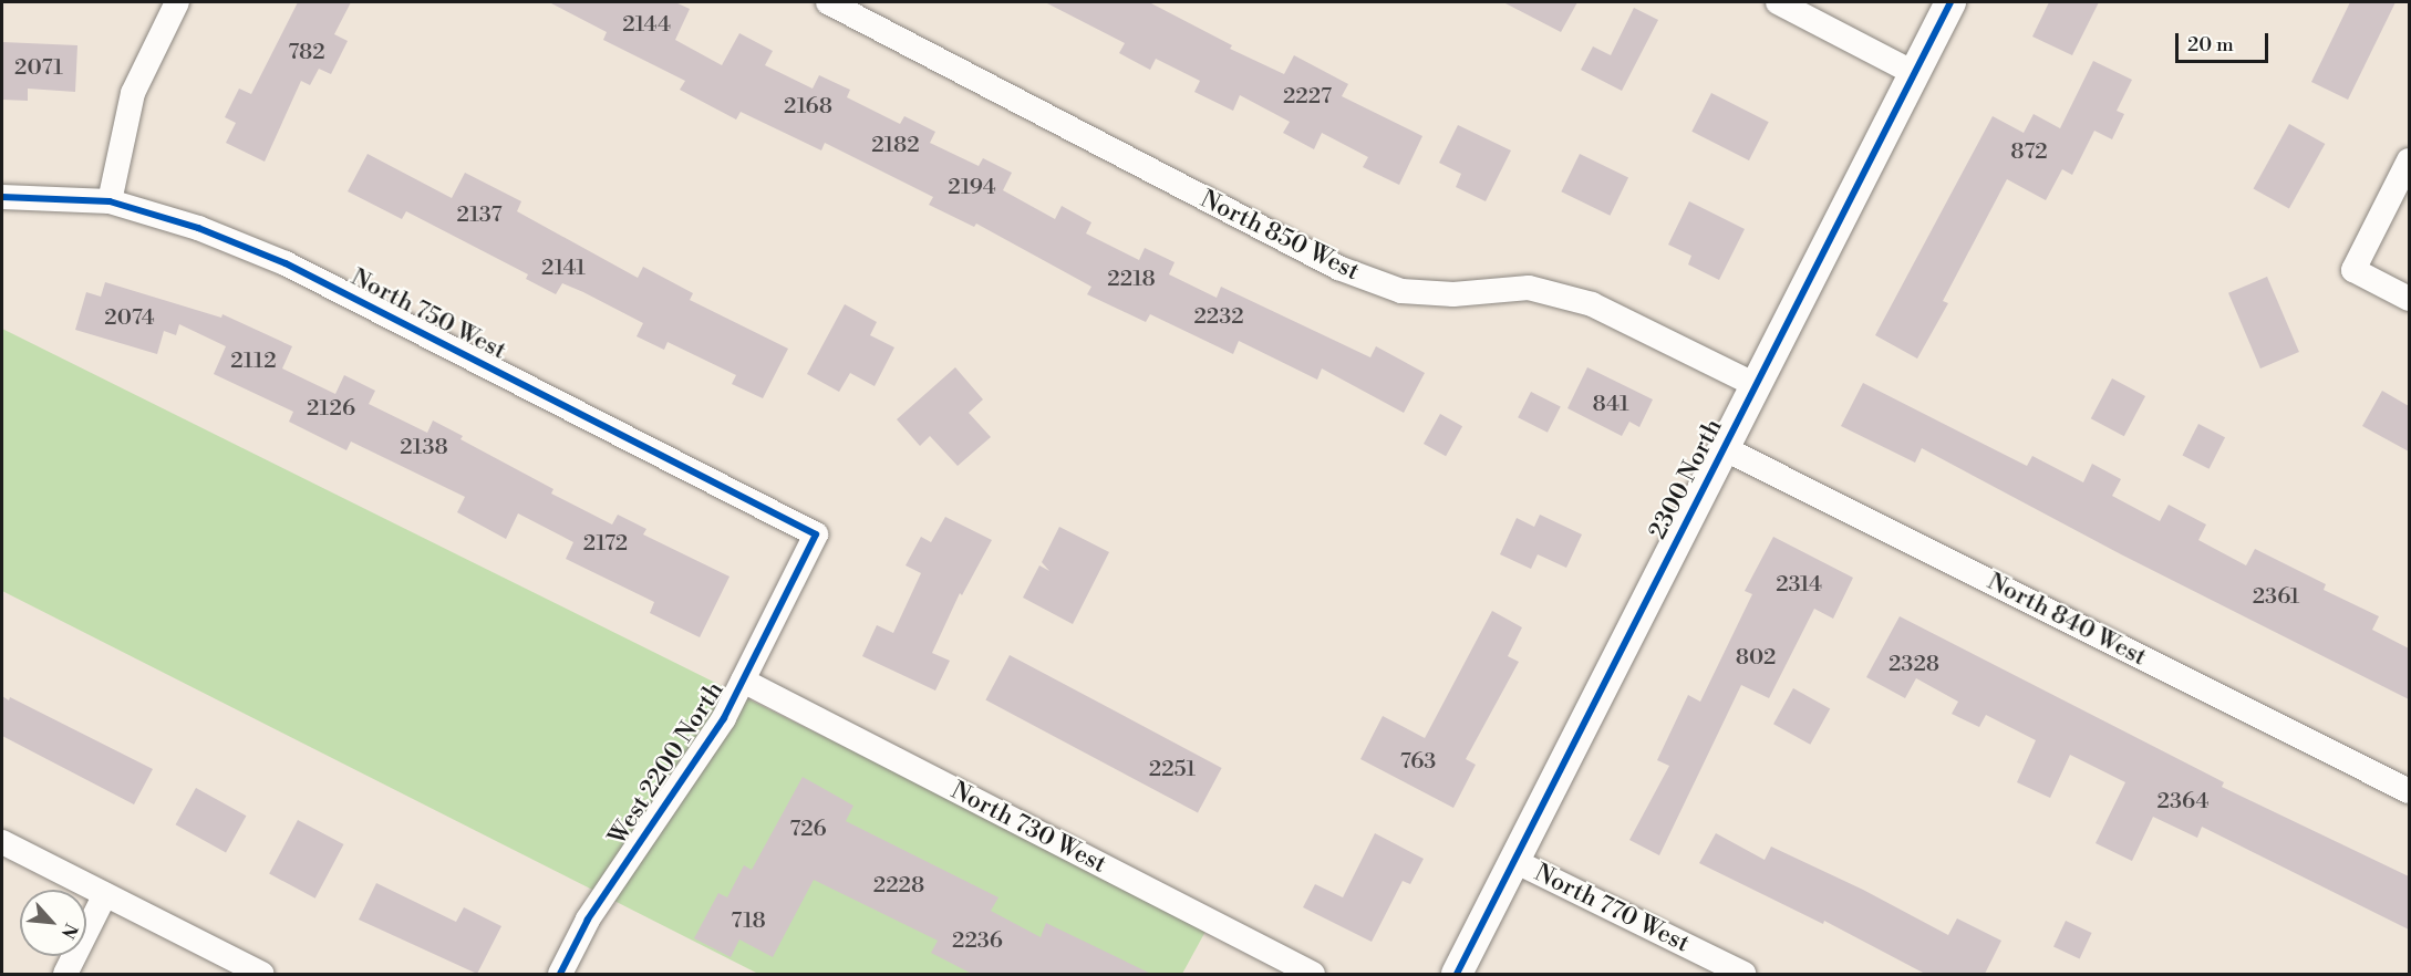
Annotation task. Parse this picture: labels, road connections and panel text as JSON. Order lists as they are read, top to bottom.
{
  "streets": {
    "street": [
      "North 850 West",
      "North 750 West",
      "2300 North",
      "North 840 West",
      "West 2200 North",
      "North 730 West",
      "North 770 West"
    ]
  },
  "crossings": [
    ["North 850 West", "2300 North"],
    ["North 750 West", "West 2200 North"],
    ["2300 North", "North 840 West"],
    ["2300 North", "North 770 West"],
    ["West 2200 North", "North 730 West"]
  ],
  "house_numbers": [
    "2144",
    "782",
    "2071",
    "2227",
    "2168",
    "2182",
    "872",
    "2194",
    "2137",
    "2141",
    "2218",
    "2232",
    "2074",
    "2112",
    "841",
    "2126",
    "2138",
    "2172",
    "2314",
    "2361",
    "802",
    "2328",
    "763",
    "2251",
    "2364",
    "726",
    "2228",
    "718",
    "2236"
  ],
  "scale_bar": "20 m",
  "north": "bottom right"
}
